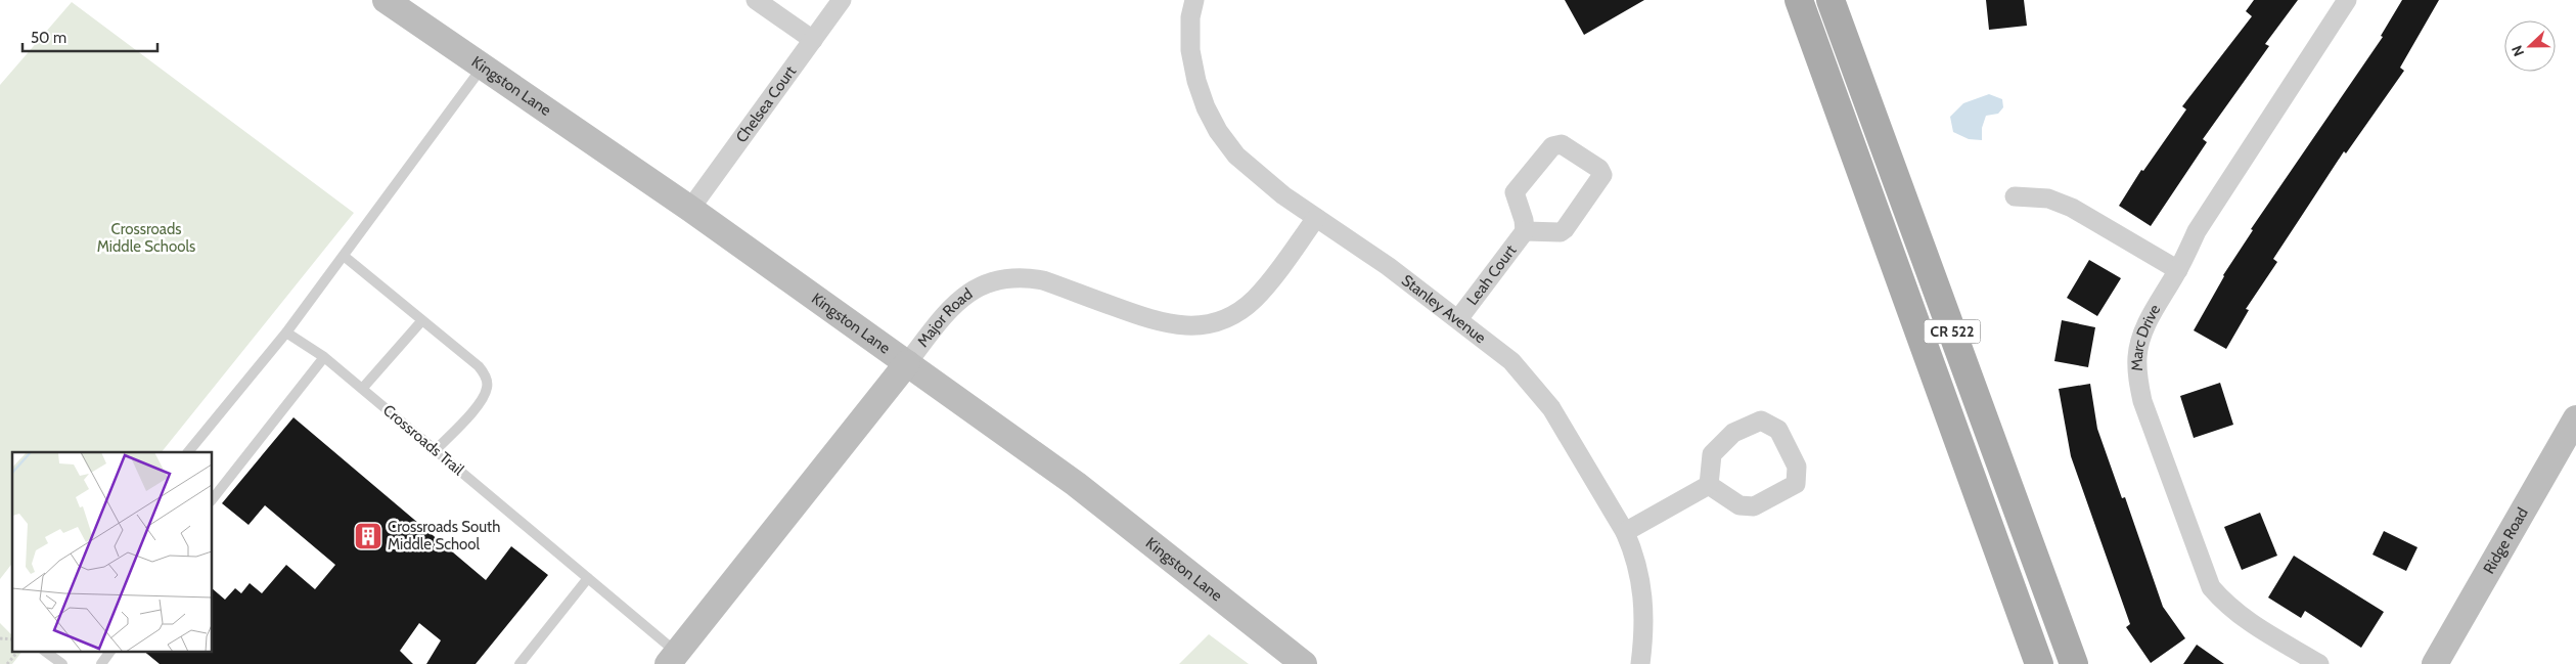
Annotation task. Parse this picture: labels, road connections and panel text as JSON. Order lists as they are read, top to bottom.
{
  "streets": {
    "main road": ["CR 522"],
    "street": [
      "Kingston Lane",
      "Chelsea Court",
      "Leah Court",
      "Stanley Avenue",
      "Major Road",
      "Marc Drive",
      "Ridge Road"
    ],
    "lane": ["Crossroads Trail"]
  },
  "crossings": [
    ["Kingston Lane", "Chelsea Court"],
    ["Kingston Lane", "Major Road"],
    ["Leah Court", "Stanley Avenue"],
    ["Stanley Avenue", "Major Road"],
    ["Major Road", "Crossroads Trail"]
  ],
  "parks": ["Crossroads Middle Schools"],
  "places": {
    "building": ["Crossroads South Middle School"]
  },
  "scale_bar": "50 m",
  "north": "left"
}
